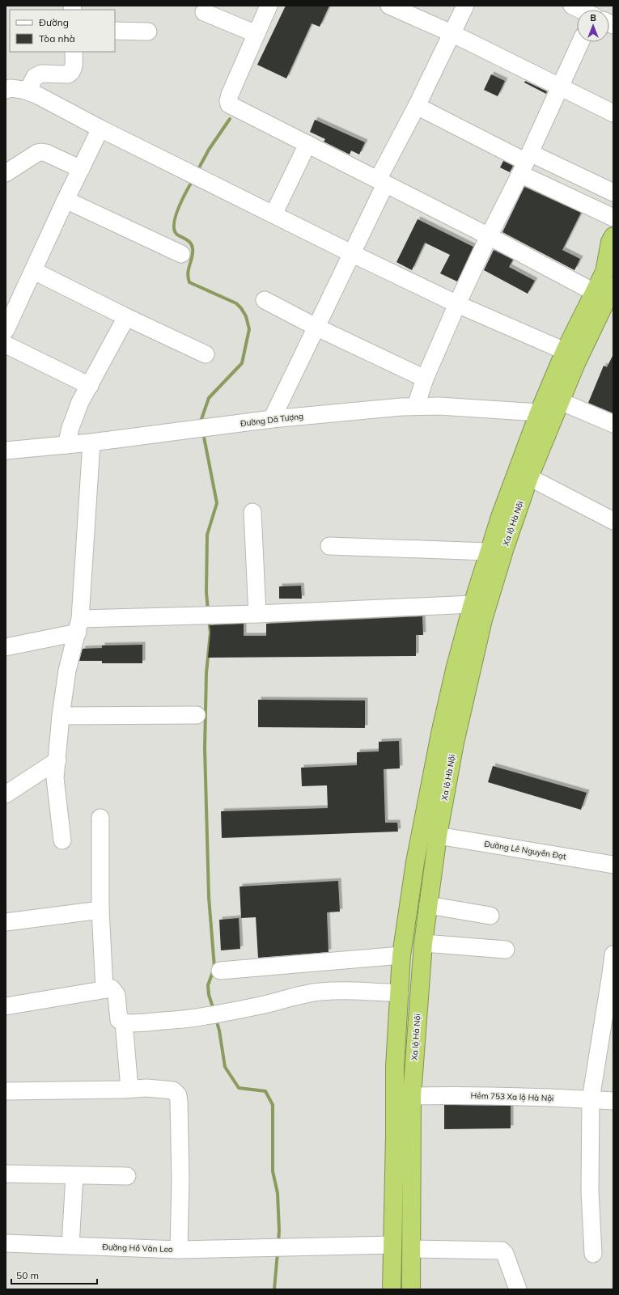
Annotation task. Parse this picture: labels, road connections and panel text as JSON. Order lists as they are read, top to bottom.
{
  "streets": {
    "highway": ["Xa lộ Hà Nội"],
    "street": [
      "Đường Dã Tượng",
      "Đường Lê Nguyên Đạt",
      "Hẻm 753 Xa lộ Hà Nội",
      "Đường Hồ Văn Leo"
    ]
  },
  "crossings": [
    ["Xa lộ Hà Nội", "Đường Lê Nguyên Đạt"],
    ["Xa lộ Hà Nội", "Hẻm 753 Xa lộ Hà Nội"]
  ],
  "legend": ["Đường", "Tòa nhà"],
  "scale_bar": "50 m",
  "north": "top"
}
